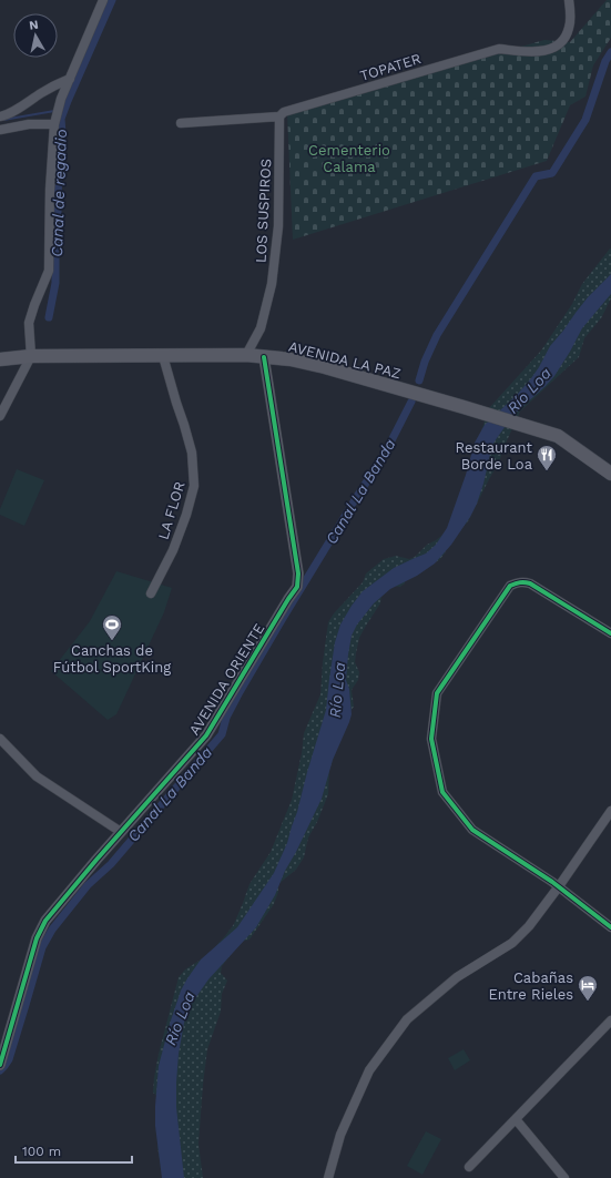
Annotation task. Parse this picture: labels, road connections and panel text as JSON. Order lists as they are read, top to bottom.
{
  "streets": {
    "main road": ["AVENIDA LA PAZ"],
    "street": [
      "TOPATER",
      "LOS SUSPIROS",
      "LA FLOR",
      "AVENIDA ORIENTE"
    ]
  },
  "crossings": [
    ["TOPATER", "LOS SUSPIROS"],
    ["LOS SUSPIROS", "AVENIDA LA PAZ"],
    ["AVENIDA LA PAZ", "LA FLOR"],
    ["AVENIDA LA PAZ", "AVENIDA ORIENTE"]
  ],
  "water": ["Canal de regadio", "Río Loa", "Canal La Banda"],
  "parks": ["Cementerio Calama"],
  "places": {
    "restaurant": ["Restaurant Borde Loa"],
    "sports": ["Canchas de Fútbol SportKing"],
    "hotel": ["Cabañas Entre Rieles"]
  },
  "scale_bar": "100 m",
  "north": "top"
}
